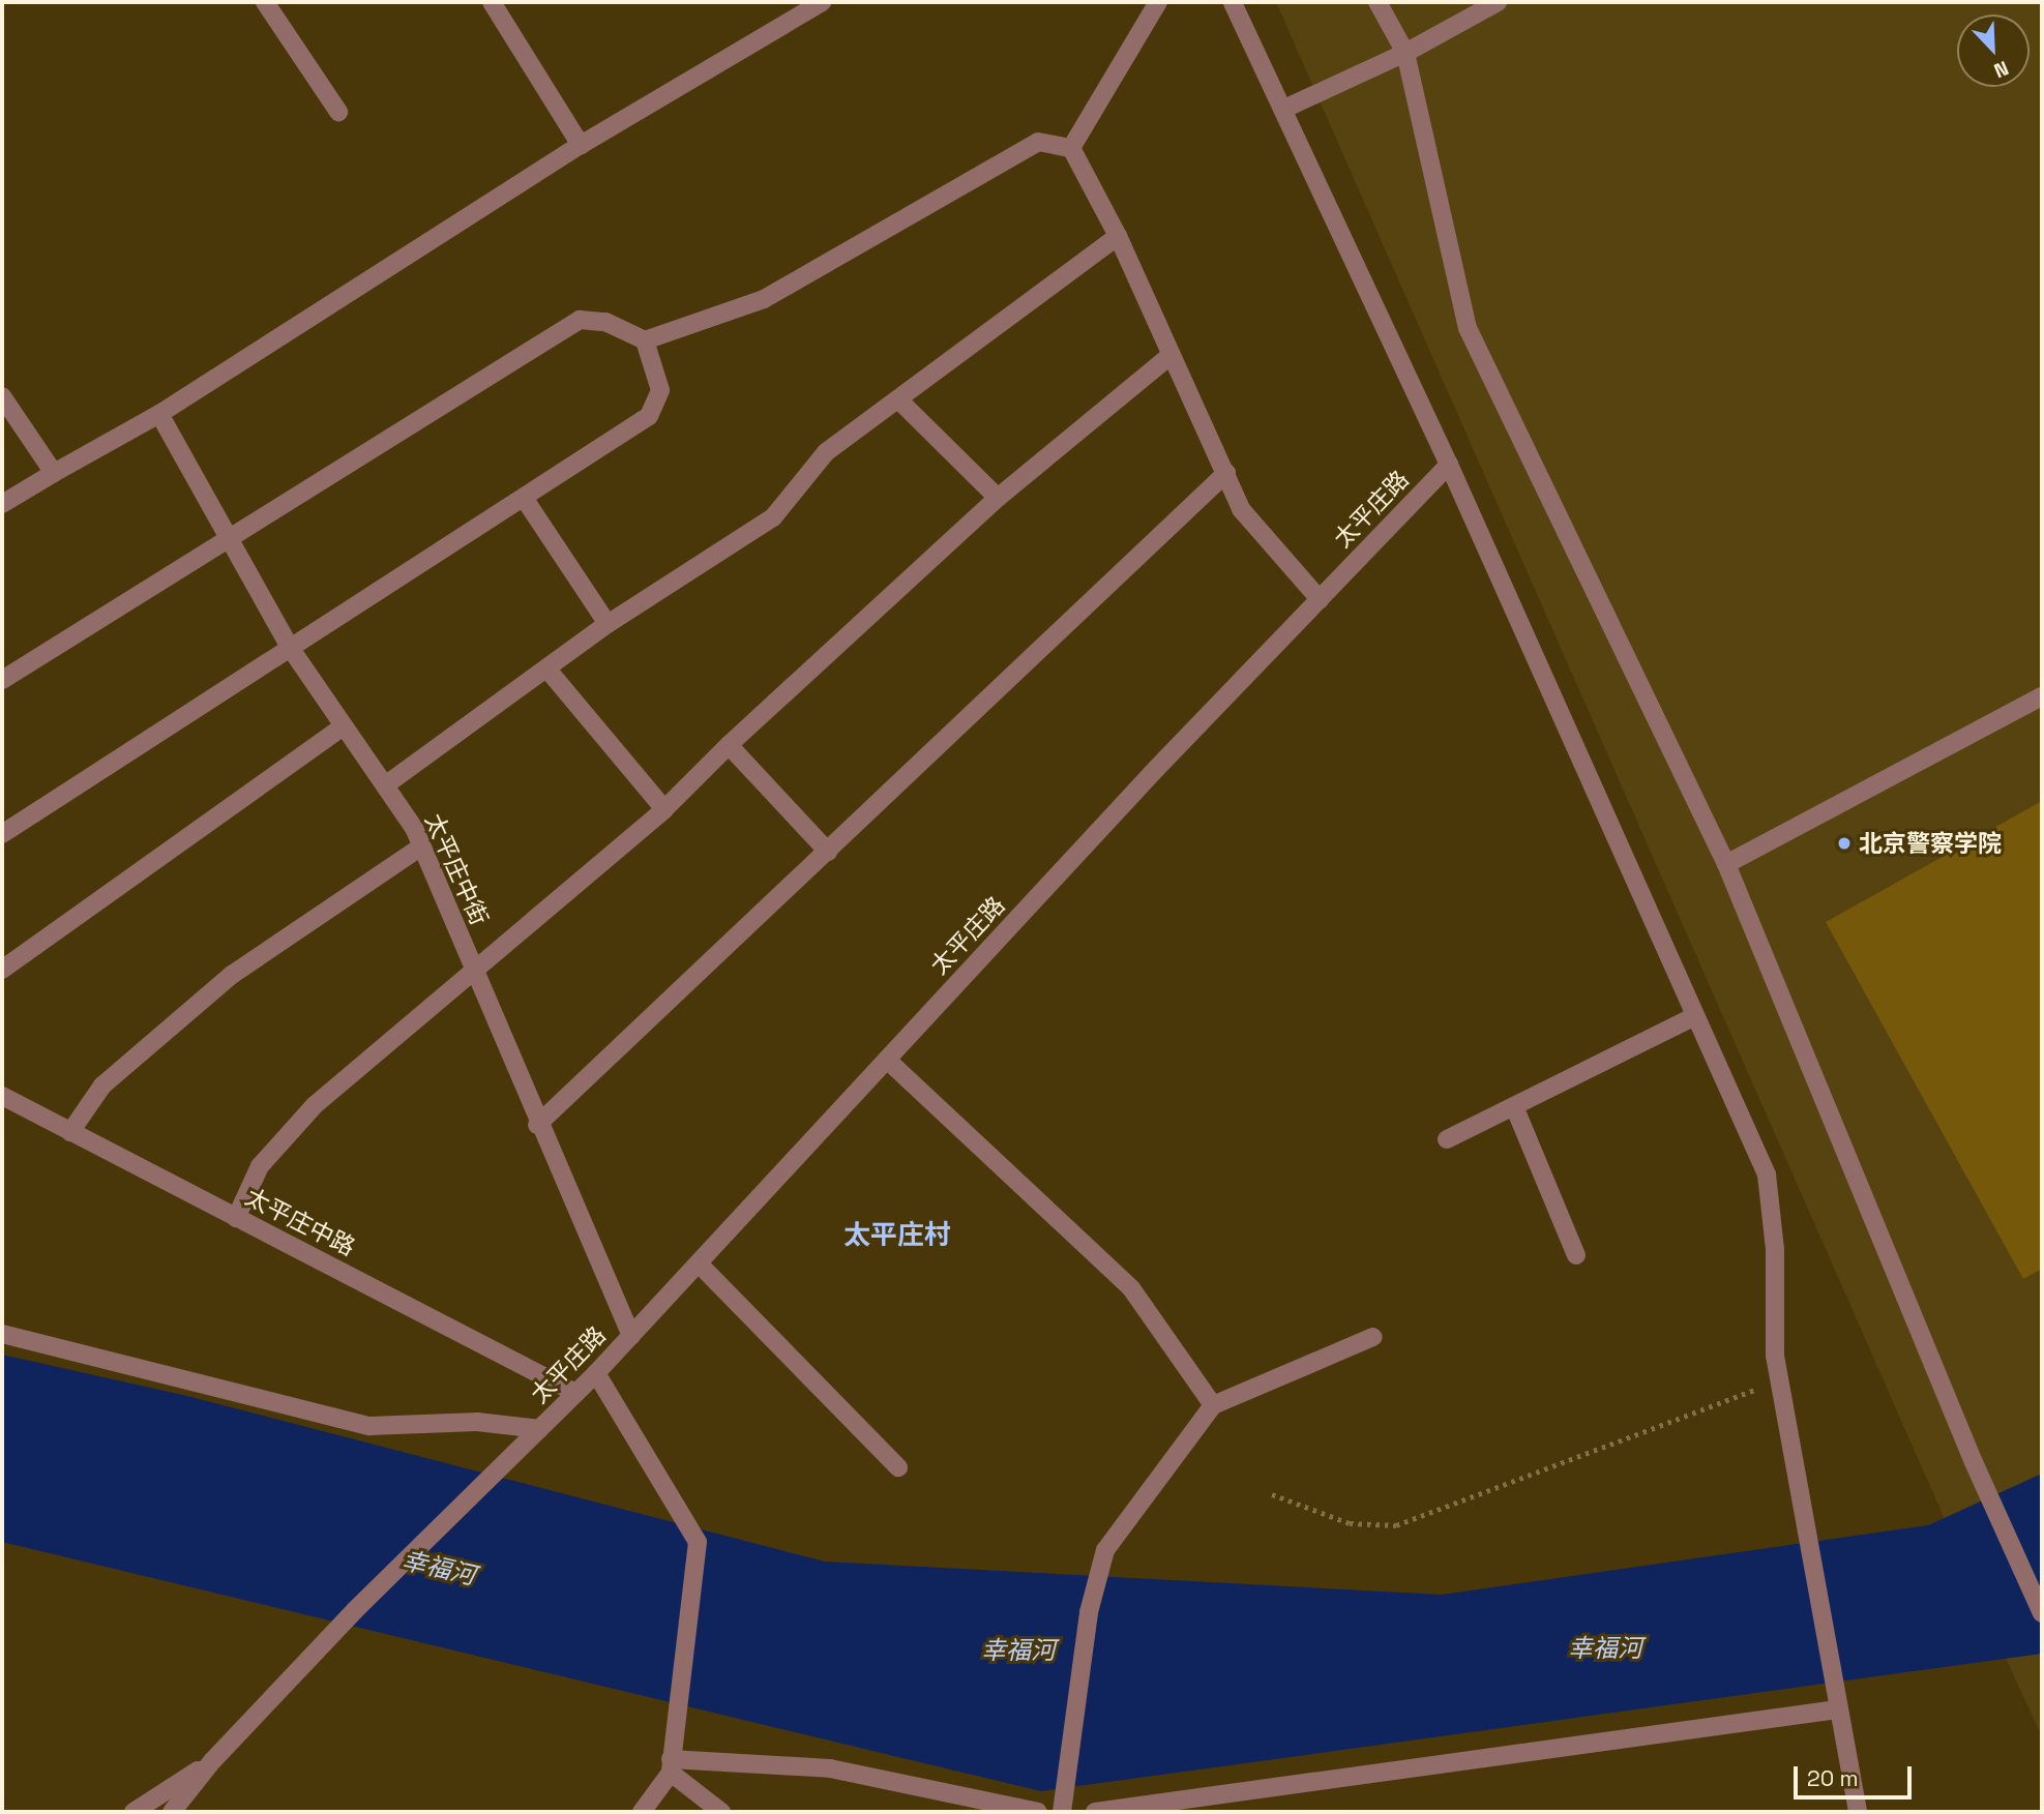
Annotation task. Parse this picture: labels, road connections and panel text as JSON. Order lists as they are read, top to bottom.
{
  "streets": {
    "street": ["太平庄路", "太平庄中街", "太平庄中路"]
  },
  "crossings": [
    ["太平庄路", "太平庄中街"],
    ["太平庄路", "太平庄中路"]
  ],
  "districts": ["太平庄村"],
  "water": ["幸福河"],
  "places": ["北京警察学院"],
  "scale_bar": "20 m",
  "north": "bottom right"
}
